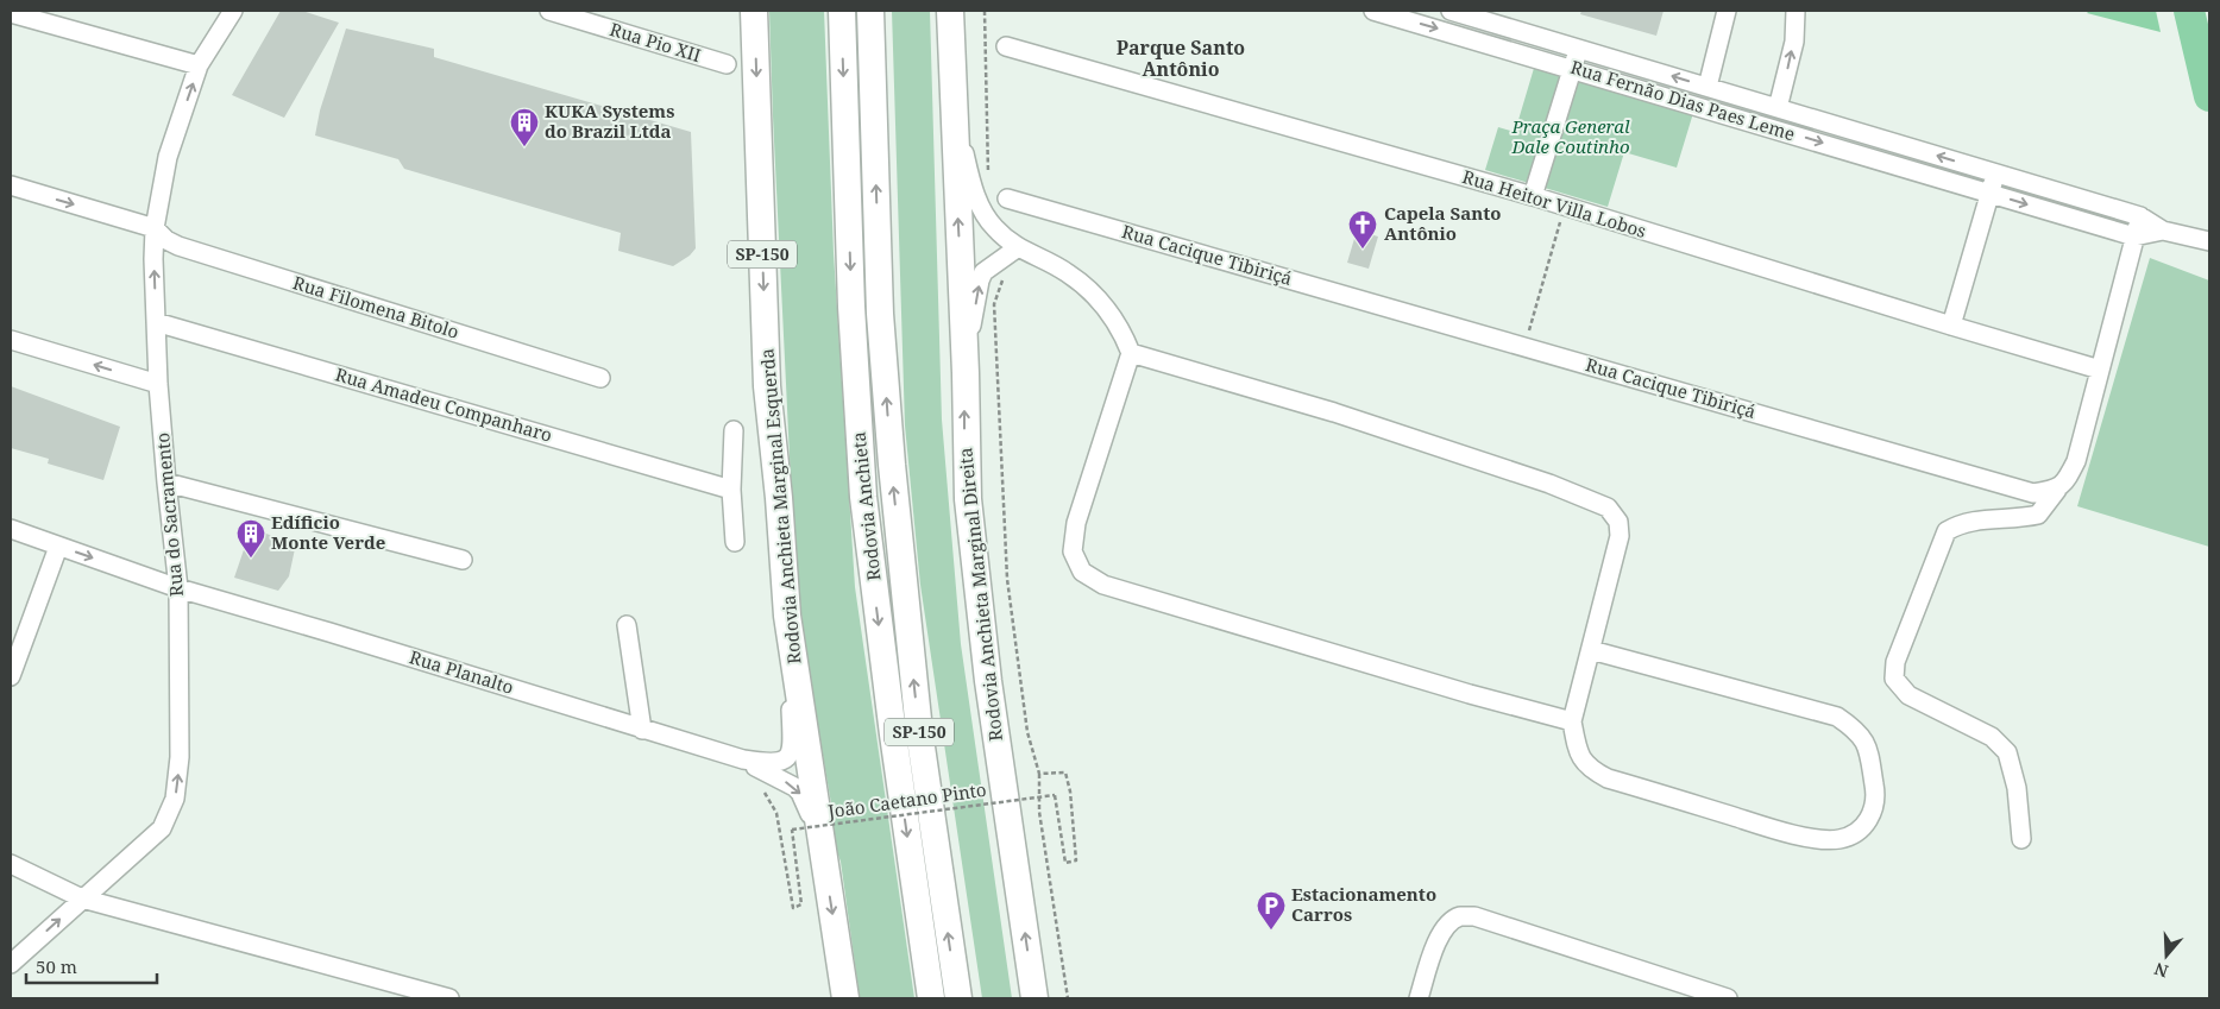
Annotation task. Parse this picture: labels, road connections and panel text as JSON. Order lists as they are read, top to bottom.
{
  "streets": {
    "highway": [
      "SP-150",
      "Rodovia Anchieta Marginal Esquerda",
      "Rodovia Anchieta",
      "Rodovia Anchieta Marginal Direita"
    ],
    "street": [
      "Rua Pio XII",
      "Rua Fernão Dias Paes Leme",
      "Rua Heitor Villa Lobos",
      "Rua Cacique Tibiriçá",
      "Rua Filomena Bitolo",
      "Rua Amadeu Companharo",
      "Rua do Sacramento",
      "Rua Planalto"
    ],
    "path": ["João Caetano Pinto"]
  },
  "crossings": [
    ["Rua Filomena Bitolo", "Rua do Sacramento"],
    ["Rua Amadeu Companharo", "Rua do Sacramento"],
    ["Rodovia Anchieta Marginal Esquerda", "Rua Planalto"],
    ["Rua do Sacramento", "Rua Planalto"]
  ],
  "one_way": ["Rodovia Anchieta Marginal Esquerda", "Rua do Sacramento", "Rodovia Anchieta Marginal Direita"],
  "districts": ["Parque Santo Antônio"],
  "parks": ["Praça General Dale Coutinho"],
  "places": {
    "building": ["KUKA Systems do Brazil Ltda", "Edíficio Monte Verde"],
    "church": ["Capela Santo Antônio"],
    "parking": ["Estacionamento Carros"]
  },
  "scale_bar": "50 m",
  "north": "bottom"
}
